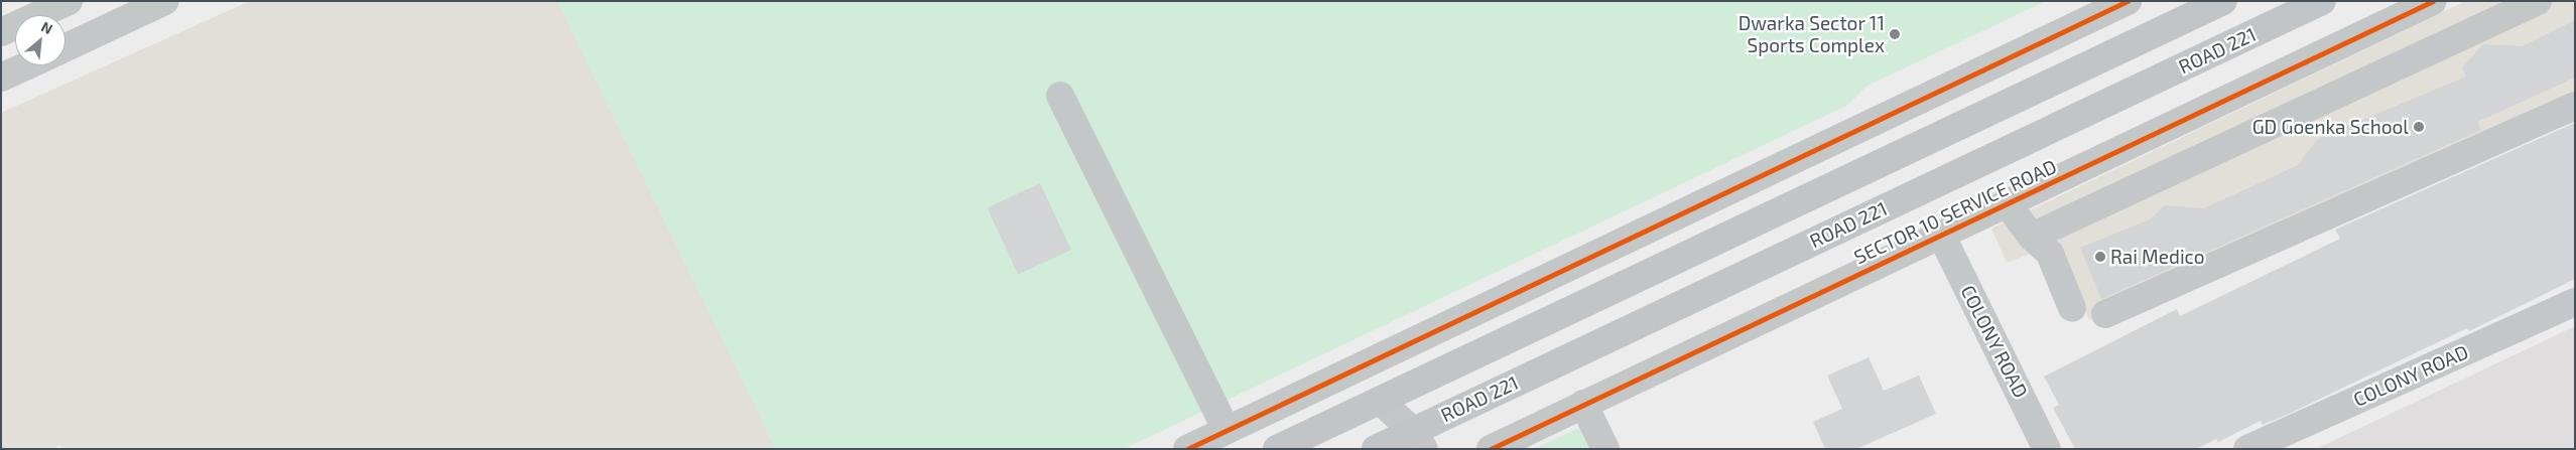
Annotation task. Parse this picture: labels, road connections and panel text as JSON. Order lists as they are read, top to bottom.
{
  "streets": {
    "main road": ["ROAD 221"],
    "street": ["SECTOR 10 SERVICE ROAD", "COLONY ROAD"]
  },
  "crossings": [
    ["SECTOR 10 SERVICE ROAD", "COLONY ROAD"]
  ],
  "places": ["Dwarka Sector 11 Sports Complex", "GD Goenka School", "Rai Medico"],
  "north": "top right"
}
